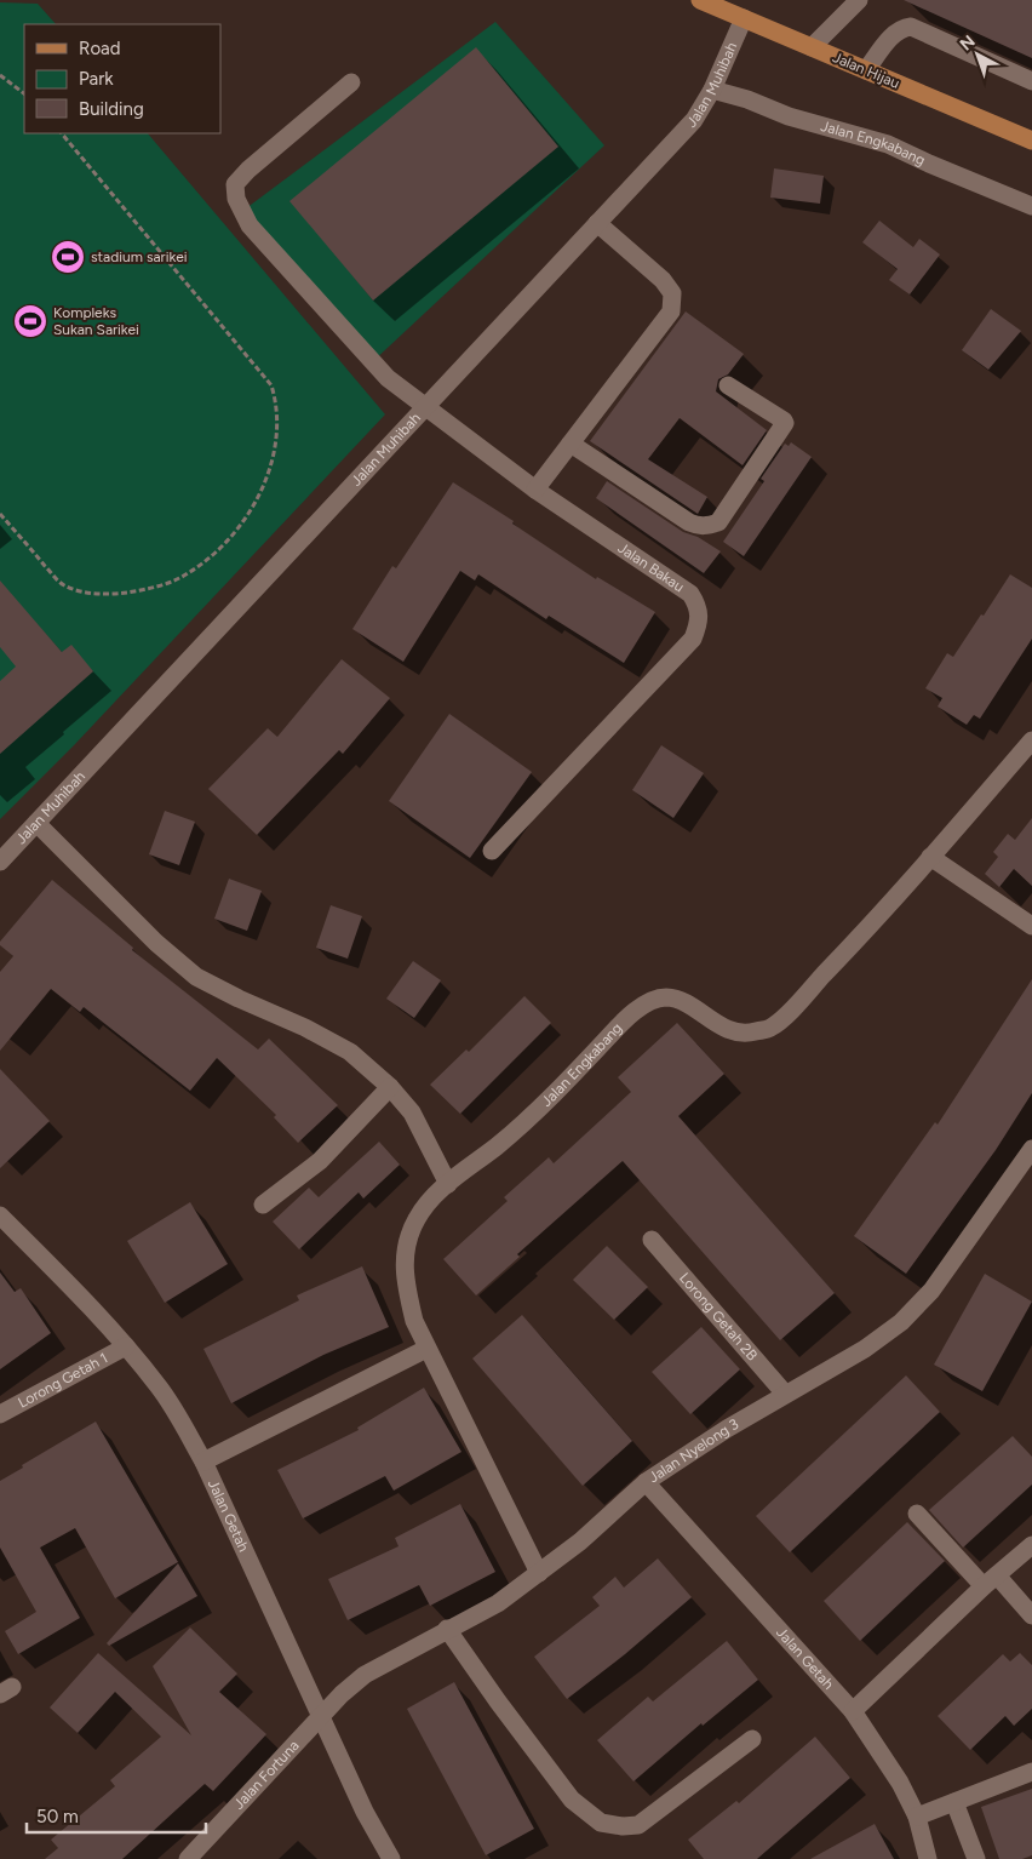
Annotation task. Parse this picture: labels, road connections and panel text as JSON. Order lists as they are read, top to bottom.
{
  "streets": {
    "main road": ["Jalan Hijau"],
    "street": [
      "Jalan Muhibah",
      "Jalan Engkabang",
      "Jalan Bakau",
      "Lorong Getah 2B",
      "Lorong Getah 1",
      "Jalan Nyelong 3",
      "Jalan Getah",
      "Jalan Fortuna"
    ]
  },
  "crossings": [
    ["Jalan Hijau", "Jalan Muhibah"],
    ["Jalan Muhibah", "Jalan Engkabang"],
    ["Jalan Muhibah", "Jalan Bakau"],
    ["Jalan Engkabang", "Jalan Nyelong 3"],
    ["Lorong Getah 2B", "Jalan Nyelong 3"],
    ["Lorong Getah 1", "Jalan Getah"],
    ["Jalan Nyelong 3", "Jalan Getah"],
    ["Jalan Nyelong 3", "Jalan Fortuna"],
    ["Jalan Getah", "Jalan Fortuna"]
  ],
  "places": {
    "sports": ["stadium sarikei", "Kompleks Sukan Sarikei"]
  },
  "legend": ["Road", "Park", "Building"],
  "scale_bar": "50 m",
  "north": "top left"
}
